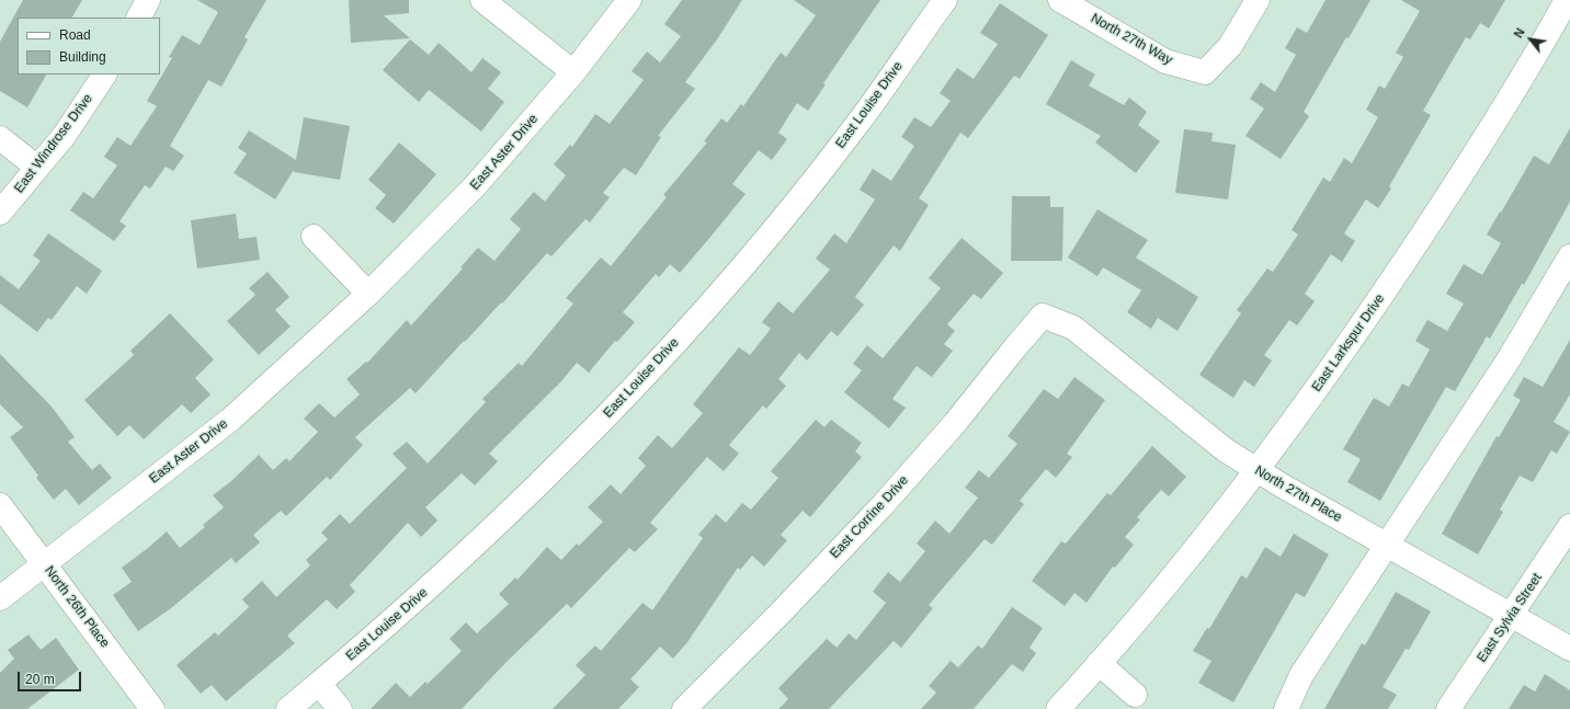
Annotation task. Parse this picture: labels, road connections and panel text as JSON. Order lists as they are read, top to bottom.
{
  "streets": {
    "street": [
      "North 27th Way",
      "East Louise Drive",
      "East Windrose Drive",
      "East Aster Drive",
      "East Larkspur Drive",
      "North 27th Place",
      "East Corrine Drive",
      "North 26th Place",
      "East Sylvia Street"
    ]
  },
  "crossings": [
    ["East Aster Drive", "North 26th Place"],
    ["East Larkspur Drive", "North 27th Place"],
    ["North 27th Place", "East Corrine Drive"],
    ["North 27th Place", "East Sylvia Street"]
  ],
  "legend": ["Road", "Building"],
  "scale_bar": "20 m",
  "north": "top left"
}
